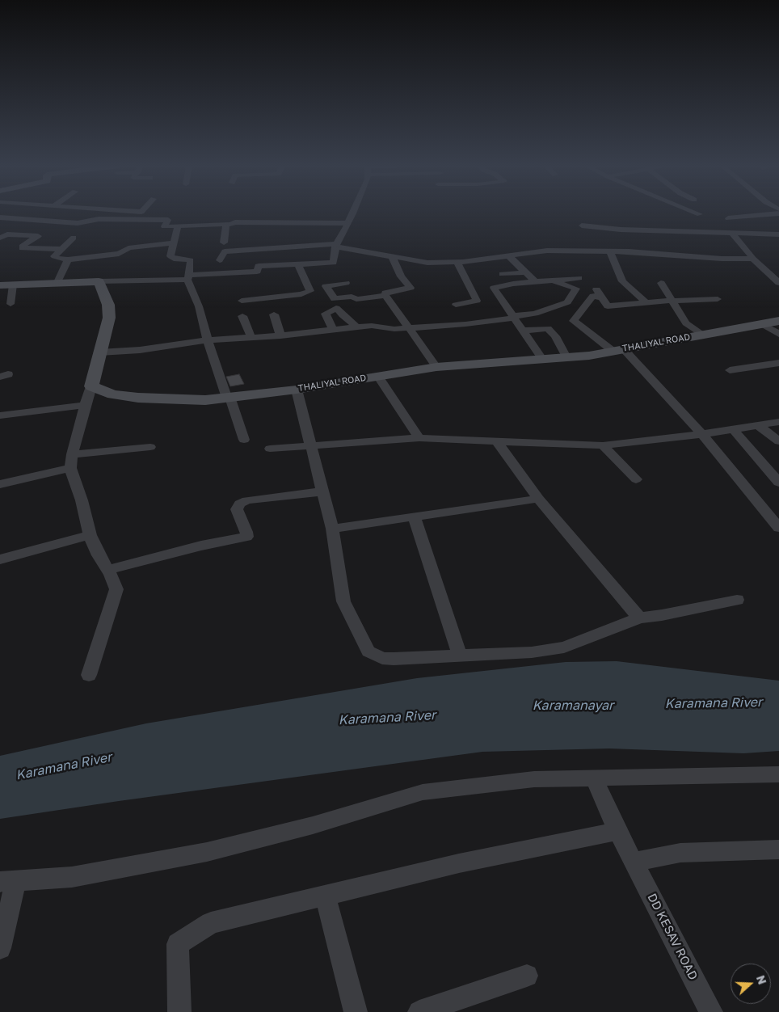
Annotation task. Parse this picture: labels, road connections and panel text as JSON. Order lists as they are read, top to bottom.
{
  "streets": {
    "street": ["THALIYAL ROAD", "DD KESAV ROAD"]
  },
  "water": ["Karamana River", "Karamanayar"],
  "north": "right"
}
